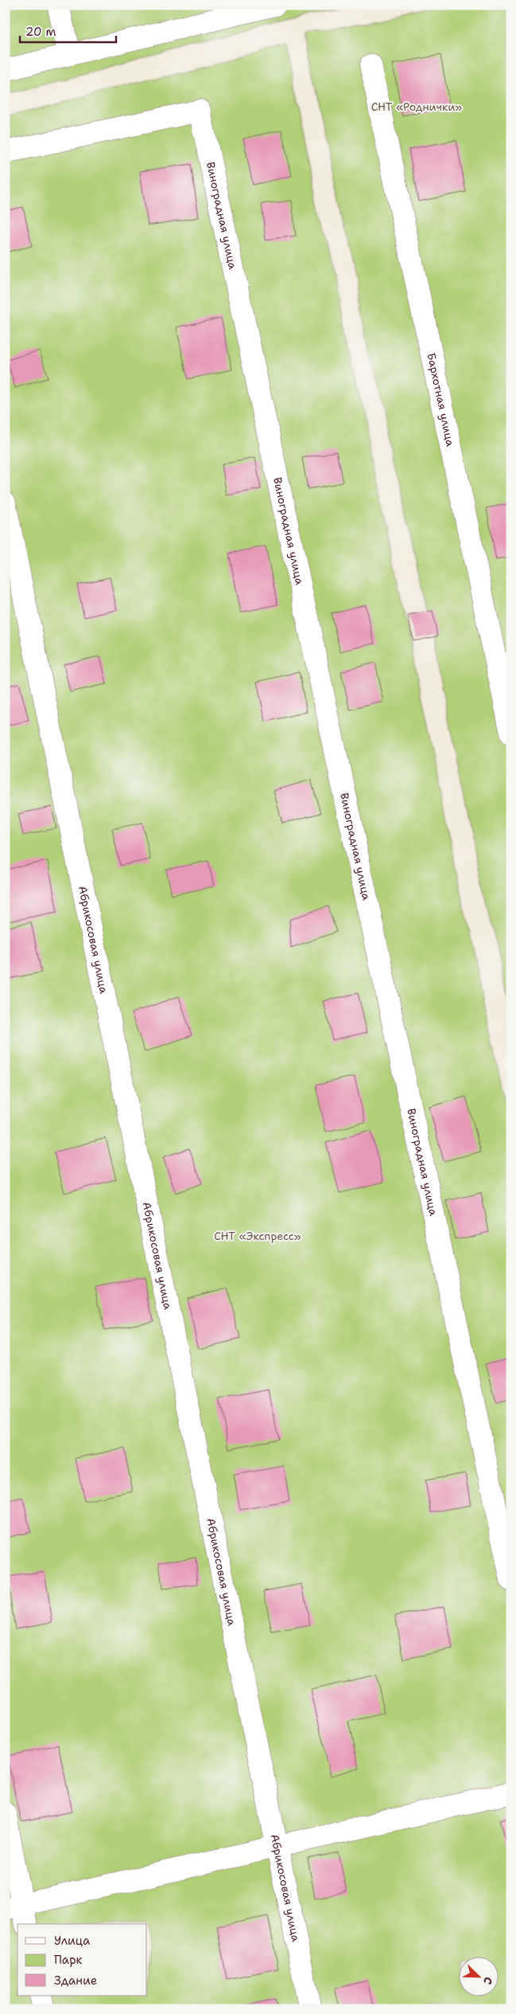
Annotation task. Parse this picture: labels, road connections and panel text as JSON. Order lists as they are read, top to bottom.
{
  "streets": {
    "street": ["Виноградная улица", "Бархотная улица", "Абрикосовая улица"]
  },
  "parks": ["СНТ «Роднички»", "СНТ «Экспресс»"],
  "legend": ["Улица", "Парк", "Здание"],
  "scale_bar": "20 m",
  "north": "bottom right"
}
